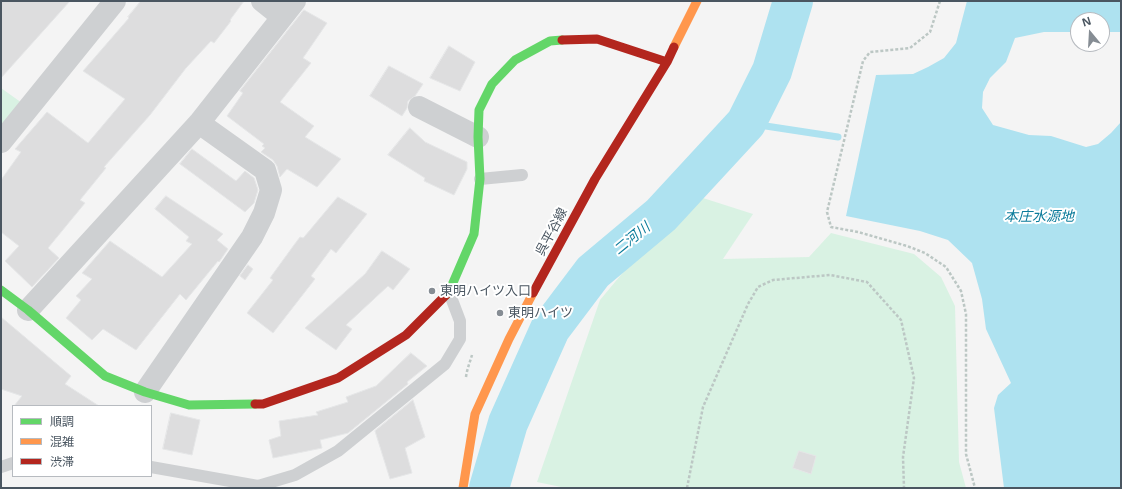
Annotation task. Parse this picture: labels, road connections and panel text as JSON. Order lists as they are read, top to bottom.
{
  "streets": {
    "street": ["呉平谷線"]
  },
  "water": ["本庄水源地", "二河川"],
  "places": ["東明ハイツ入口", "東明ハイツ"],
  "legend": ["順調", "混雑", "渋滞"],
  "north": "top"
}
